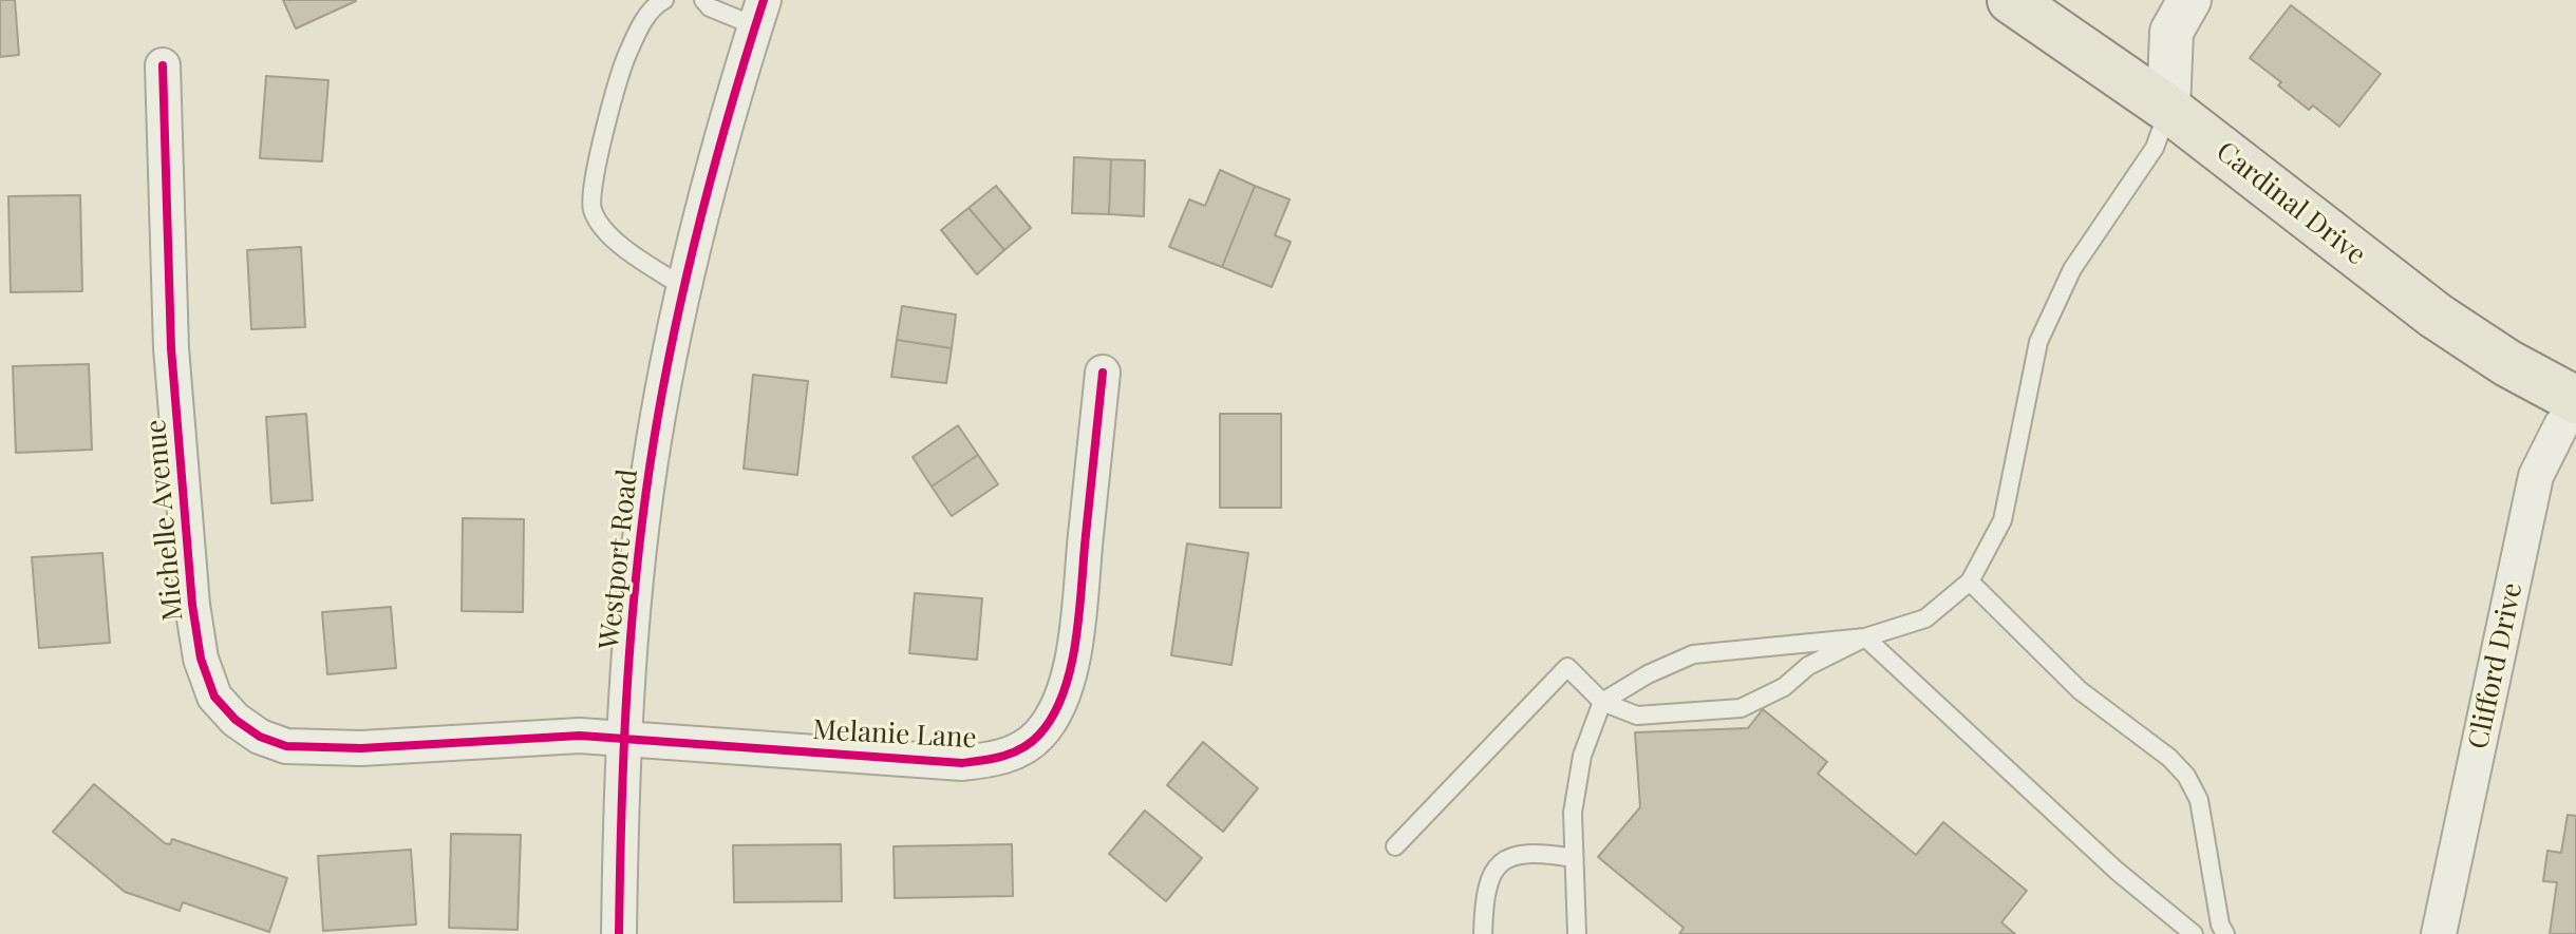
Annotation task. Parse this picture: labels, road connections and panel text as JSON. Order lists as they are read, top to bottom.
{
  "streets": {
    "main road": ["Cardinal Drive"],
    "street": [
      "Michelle Avenue",
      "Westport Road",
      "Clifford Drive",
      "Melanie Lane"
    ]
  },
  "crossings": [
    ["Michelle Avenue", "Westport Road"],
    ["Michelle Avenue", "Melanie Lane"],
    ["Westport Road", "Melanie Lane"]
  ]
}
